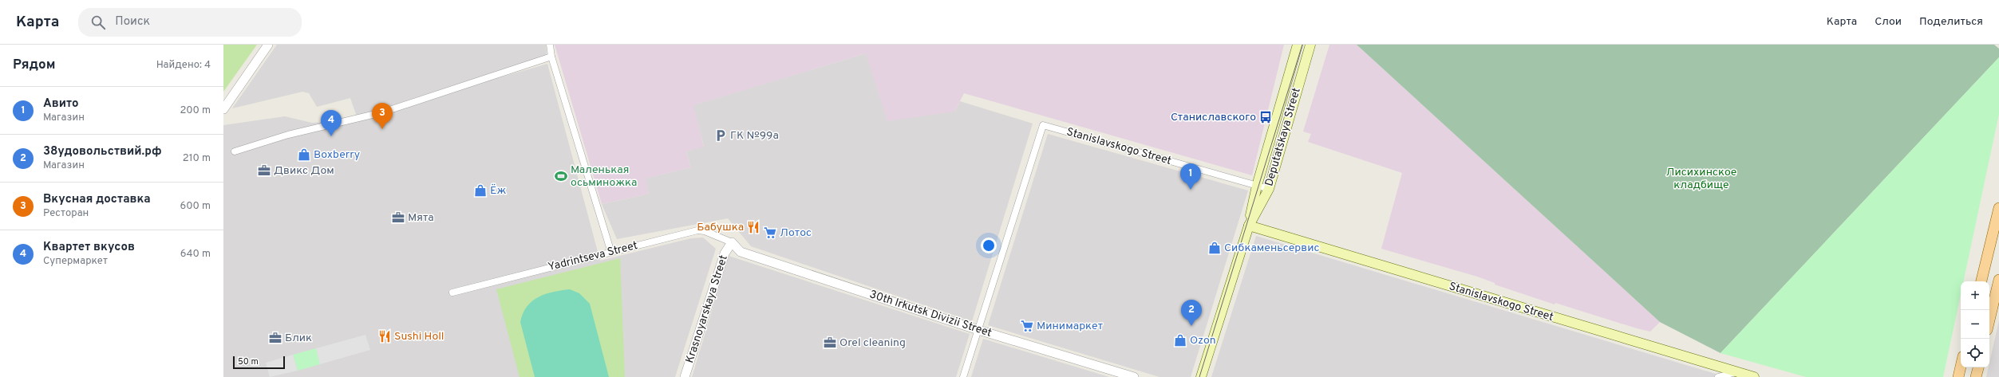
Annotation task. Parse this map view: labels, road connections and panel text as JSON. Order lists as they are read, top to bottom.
{
  "streets": {
    "main road": ["Deputatskaya Street", "Stanislavskogo Street"],
    "street": ["Yadrintseva Street", "Krasnoyarskaya Street", "30th Irkutsk Divizii Street"]
  },
  "crossings": [
    ["Deputatskaya Street", "Stanislavskogo Street"],
    ["Stanislavskogo Street", "30th Irkutsk Divizii Street"],
    ["Yadrintseva Street", "Krasnoyarskaya Street"],
    ["Yadrintseva Street", "30th Irkutsk Divizii Street"],
    ["Krasnoyarskaya Street", "30th Irkutsk Divizii Street"]
  ],
  "parks": ["Лисихинское кладбище"],
  "places": {
    "bus stop": ["Станиславского"],
    "parking": ["ГК №99а"],
    "shop": [
      "Boxberry",
      "Ёж",
      "Сибкаменьсервис",
      "Ozon"
    ],
    "office": [
      "Двикс Дом",
      "Мята",
      "Блик",
      "Orel cleaning"
    ],
    "sports": ["Маленькая осьминожка"],
    "restaurant": ["Бабушка", "Sushi Holl"],
    "supermarket": ["Лотос", "Минимаркет"]
  },
  "scale_bar": "50 m",
  "page": {
    "header": "Карта",
    "search": "Поиск",
    "nav": ["Карта", "Слои", "Поделиться"],
    "heading": ["Рядом", "Найдено: 4"],
    "list": [
      {
        "mark": "1",
        "name": "Авито",
        "note": "Магазин",
        "value": "200 m"
      },
      {
        "mark": "2",
        "name": "38удовольствий.рф",
        "note": "Магазин",
        "value": "210 m"
      },
      {
        "mark": "3",
        "name": "Вкусная доставка",
        "note": "Ресторан",
        "value": "600 m"
      },
      {
        "mark": "4",
        "name": "Квартет вкусов",
        "note": "Супермаркет",
        "value": "640 m"
      }
    ],
    "pins": [
      "3",
      "4",
      "1",
      "2"
    ],
    "map_buttons": ["+", "−"],
    "scale": "50 m"
  }
}
